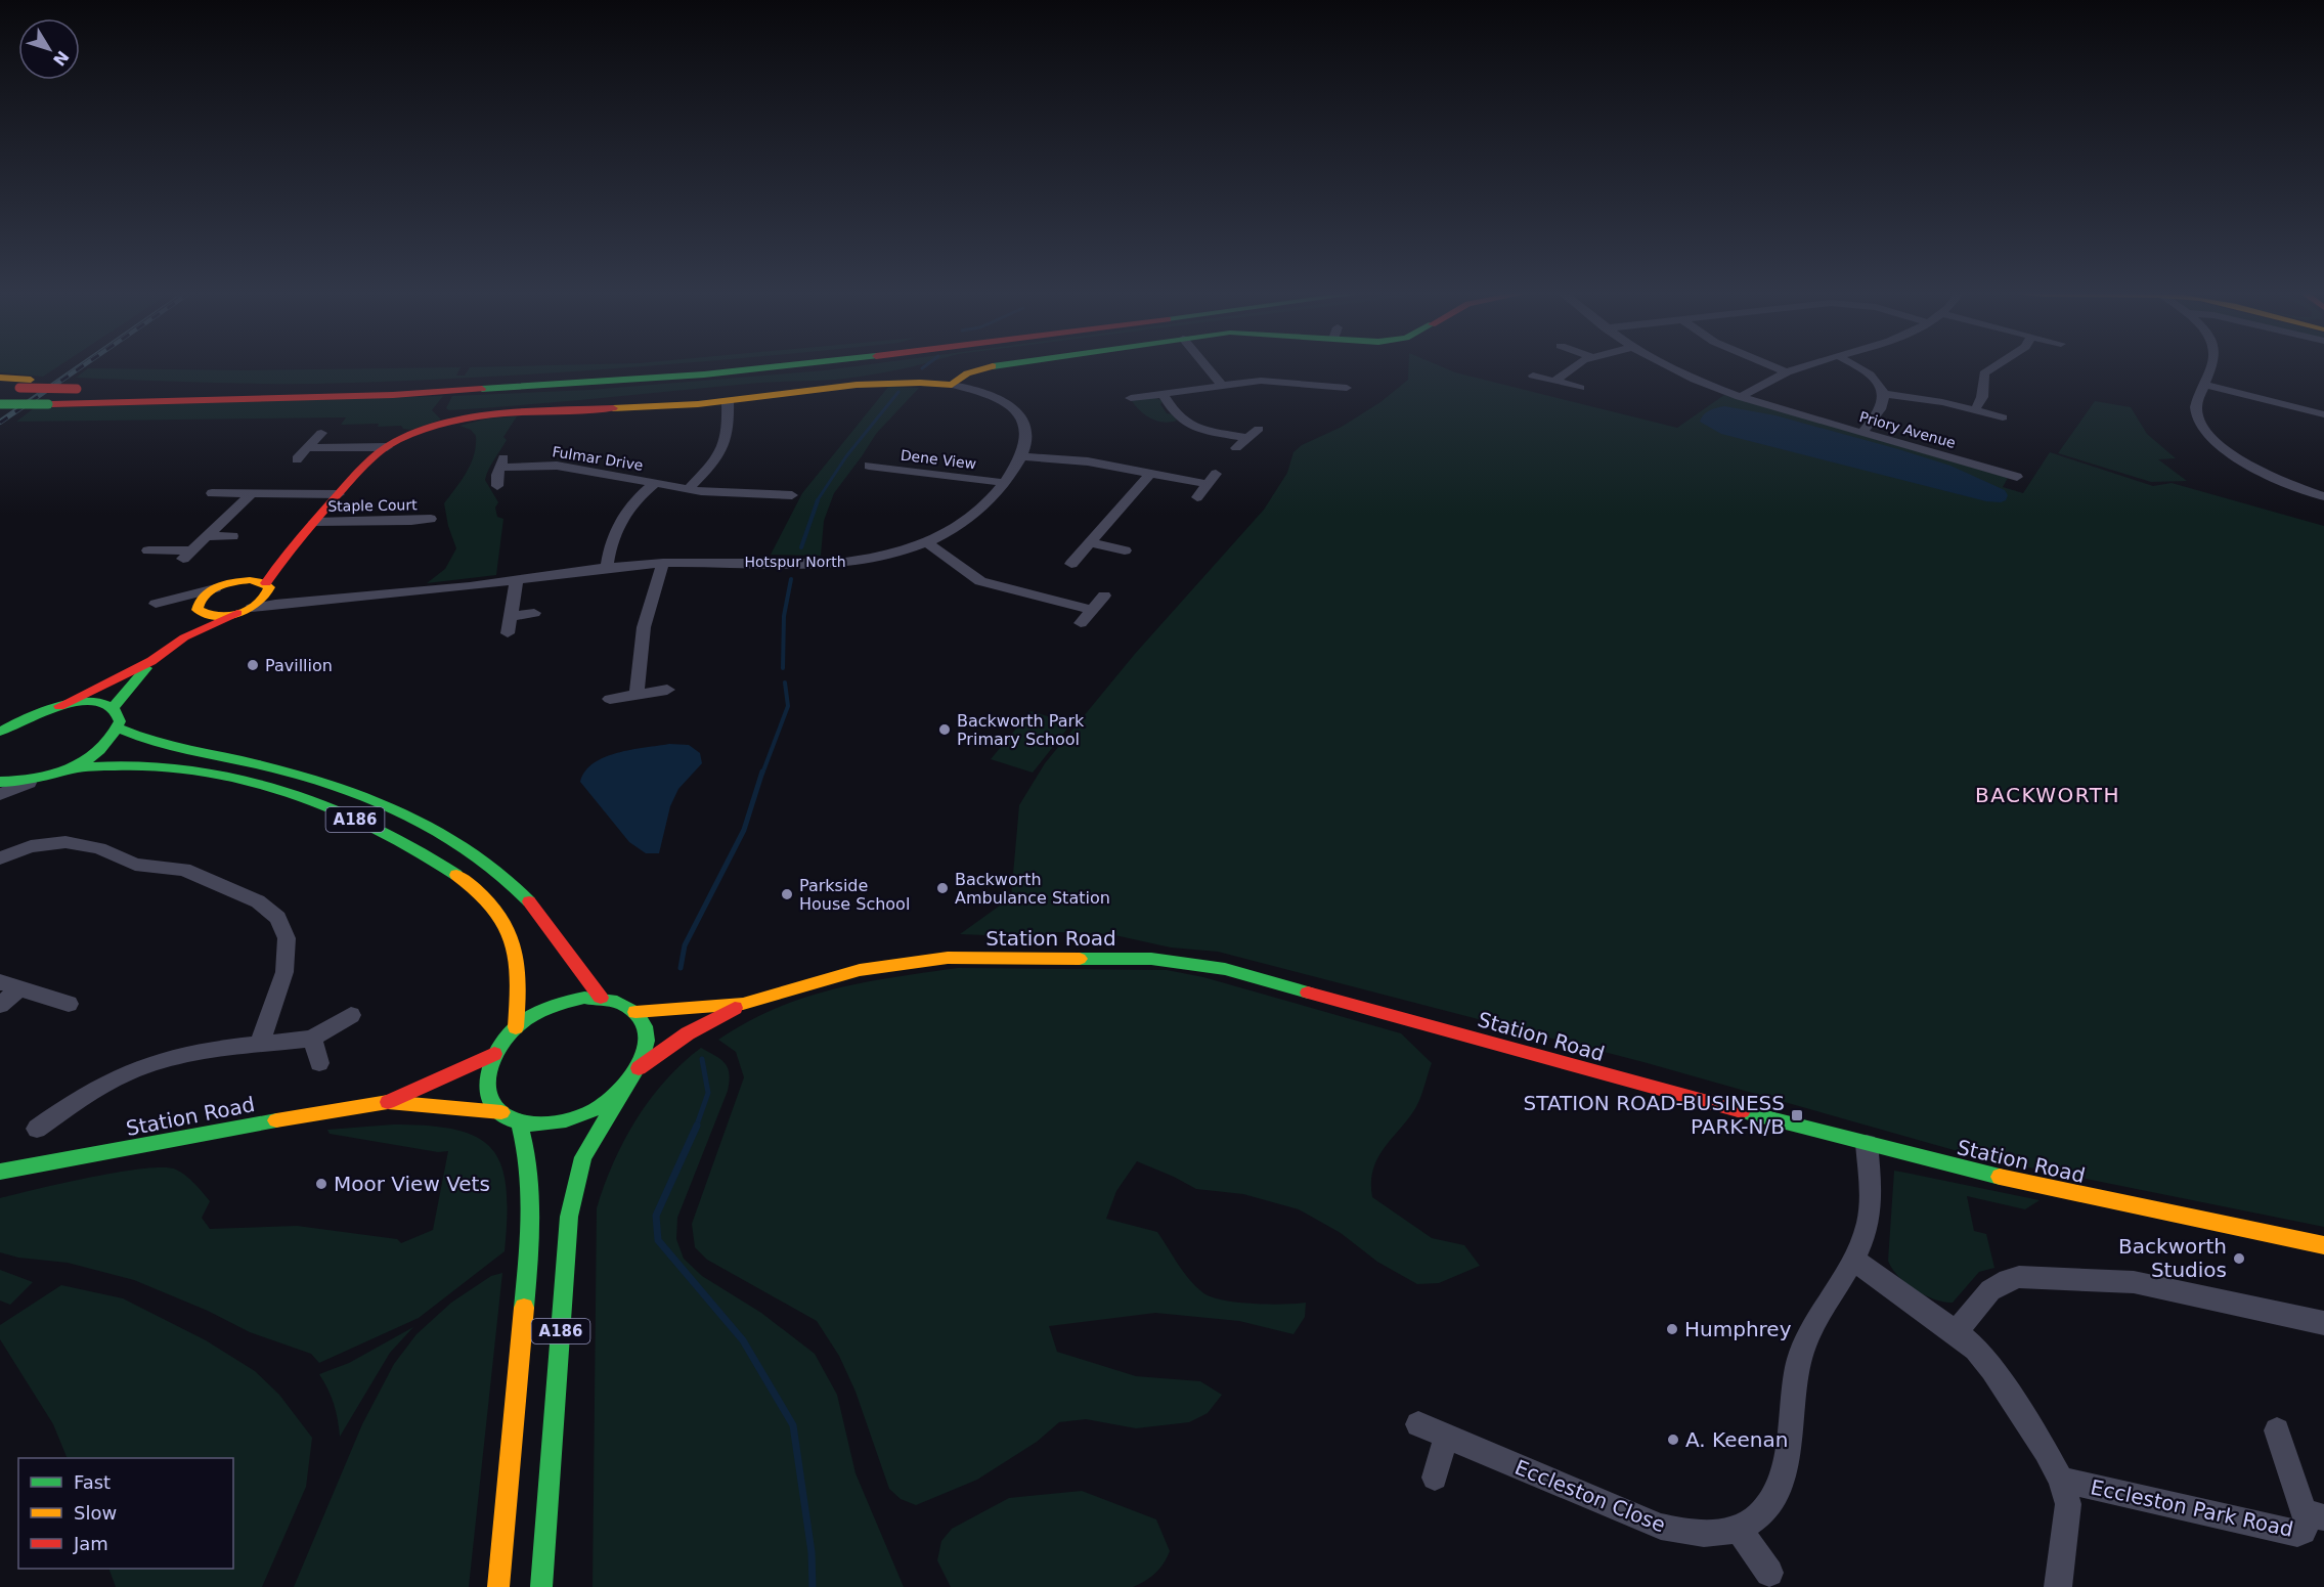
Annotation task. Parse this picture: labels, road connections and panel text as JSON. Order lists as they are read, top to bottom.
{
  "streets": {
    "main road": ["Hotspur North", "A186", "Station Road"],
    "street": [
      "Priory Avenue",
      "Fulmar Drive",
      "Dene View",
      "Staple Court",
      "Eccleston Close",
      "Eccleston Park Road"
    ]
  },
  "crossings": [
    ["Fulmar Drive", "Hotspur North"],
    ["Dene View", "Hotspur North"],
    ["Staple Court", "Hotspur North"],
    ["A186", "Station Road"],
    ["Station Road", "Eccleston Close"],
    ["Eccleston Close", "Eccleston Park Road"]
  ],
  "districts": ["BACKWORTH"],
  "places": {
    "other": [
      "Pavillion",
      "Backworth Park Primary School",
      "Backworth Ambulance Station",
      "Parkside House School",
      "Moor View Vets",
      "Backworth Studios",
      "Humphrey",
      "A. Keenan"
    ],
    "transit": ["STATION ROAD-BUSINESS PARK-N/B"]
  },
  "legend": ["Fast", "Slow", "Jam"],
  "north": "bottom right"
}
